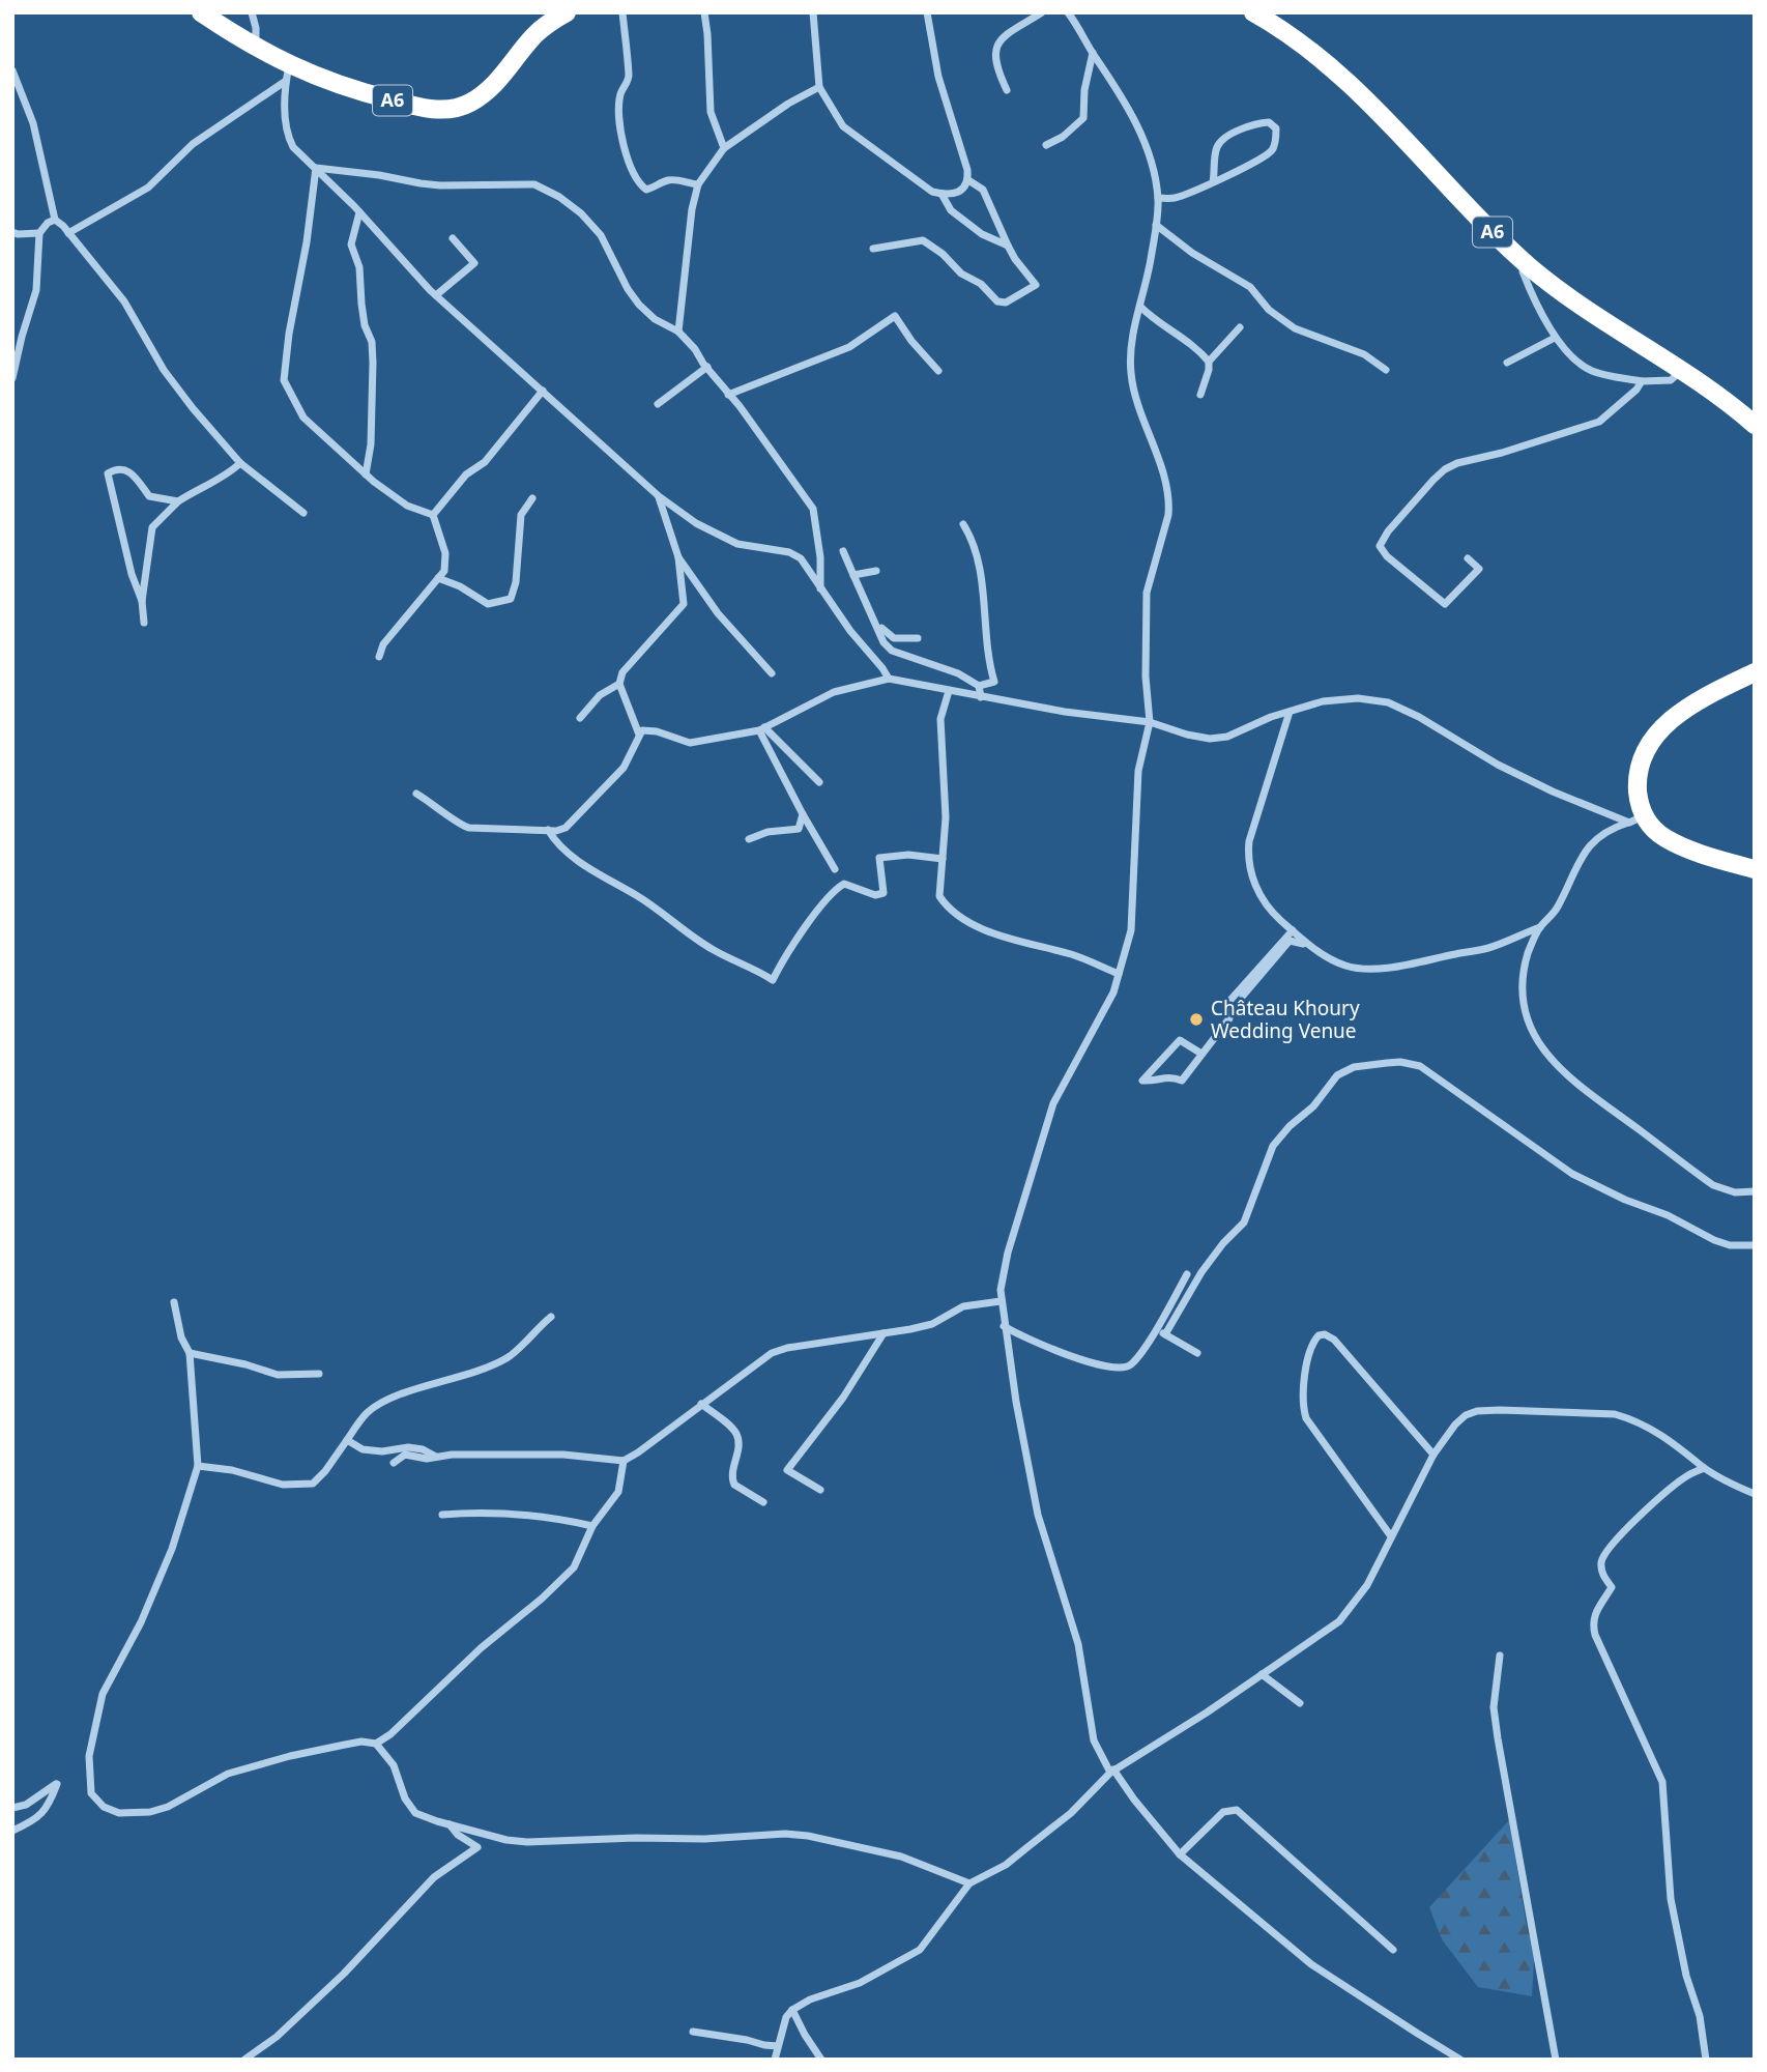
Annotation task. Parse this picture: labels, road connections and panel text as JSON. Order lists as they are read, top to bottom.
{
  "streets": {
    "highway": ["A6"]
  },
  "places": ["Château Khoury Wedding Venue"]
}
